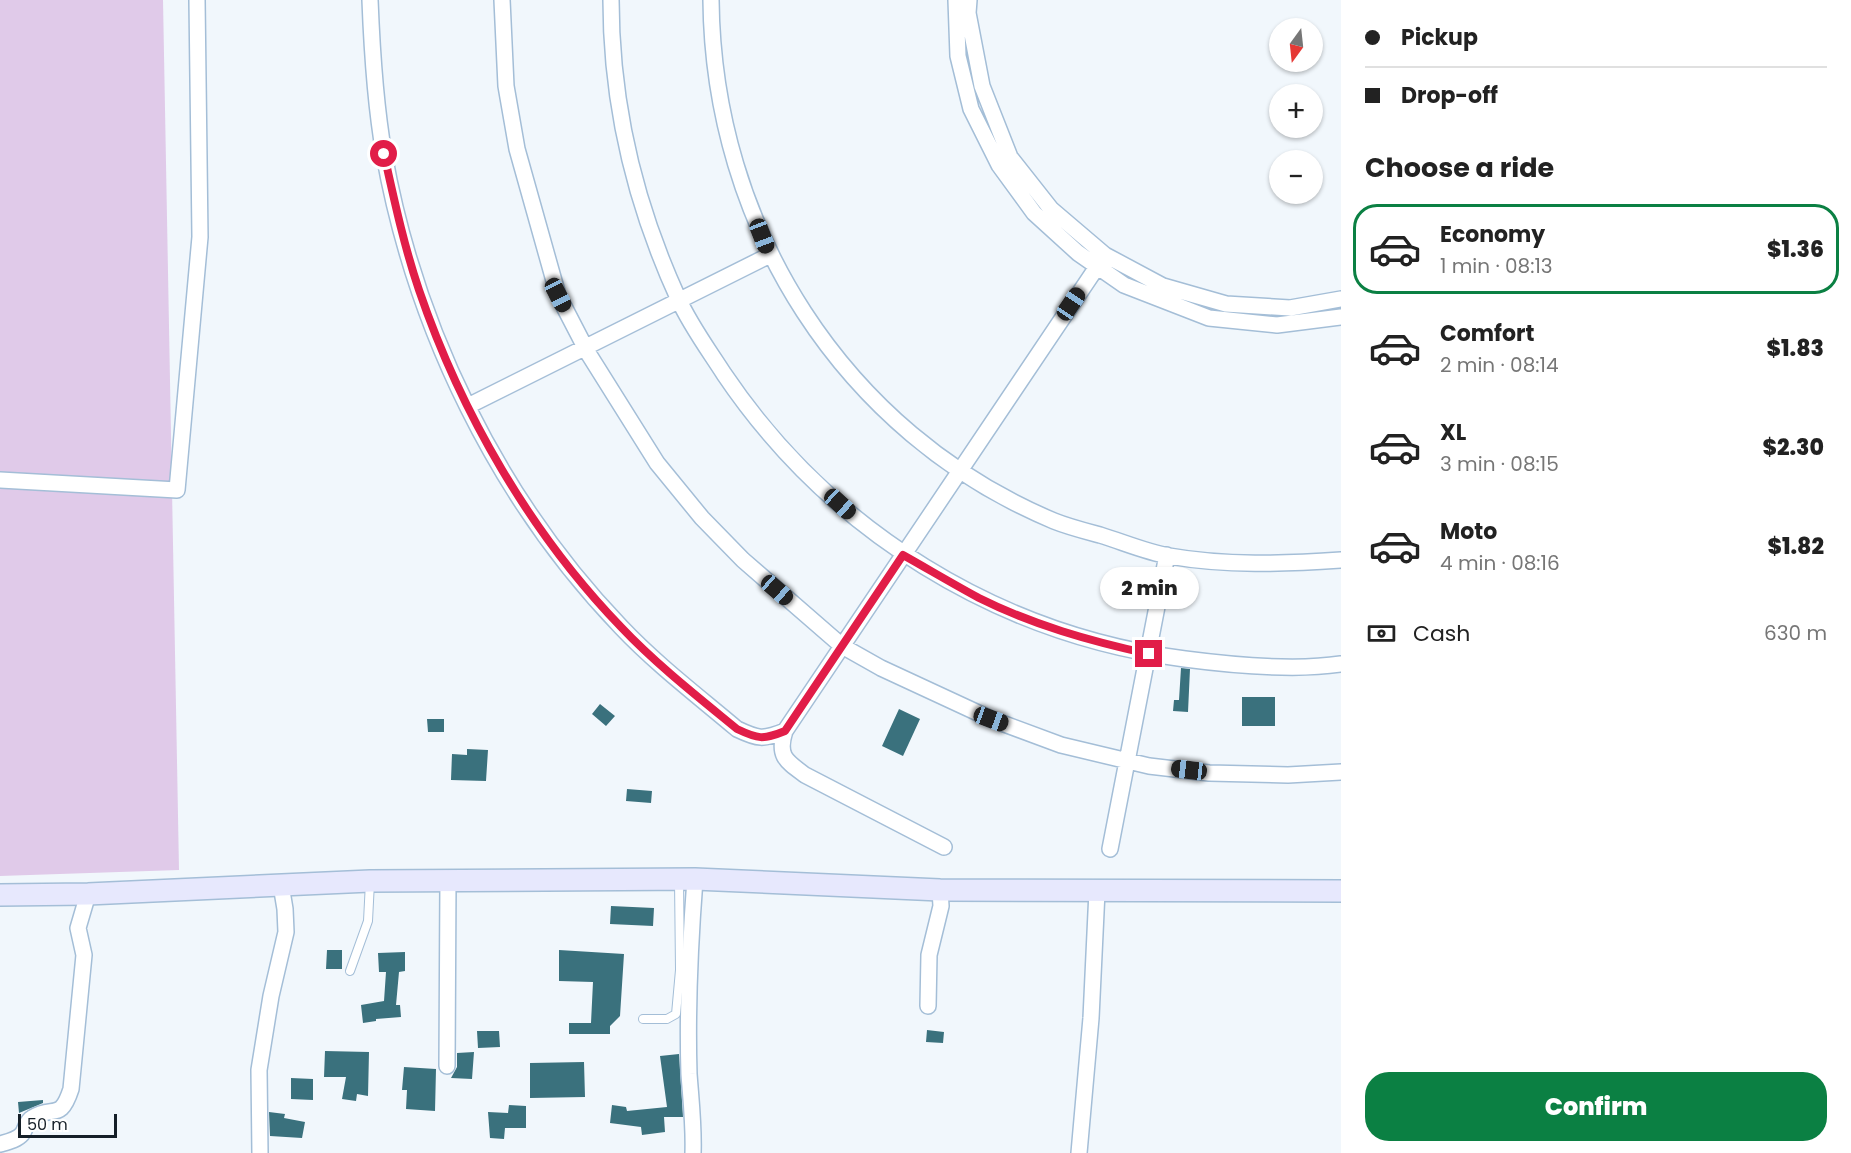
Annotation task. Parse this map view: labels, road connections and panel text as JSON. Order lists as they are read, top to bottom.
{
  "scale_bar": "50 m",
  "north": "bottom",
  "page": {
    "banner": ["Pickup", "Drop-off"],
    "map_buttons": ["+", "−"],
    "heading": "Choose a ride",
    "list": [
      {
        "name": "Economy",
        "note": "1 min · 08:13",
        "value": "$1.36"
      },
      {
        "name": "Comfort",
        "note": "2 min · 08:14",
        "value": "$1.83"
      },
      {
        "name": "XL",
        "note": "3 min · 08:15",
        "value": "$2.30"
      },
      {
        "name": "Moto",
        "note": "4 min · 08:16",
        "value": "$1.82"
      }
    ],
    "bubble": "2 min",
    "pay": ["Cash", "630 m"],
    "buttons": "Confirm",
    "scale": "50 m"
  }
}
